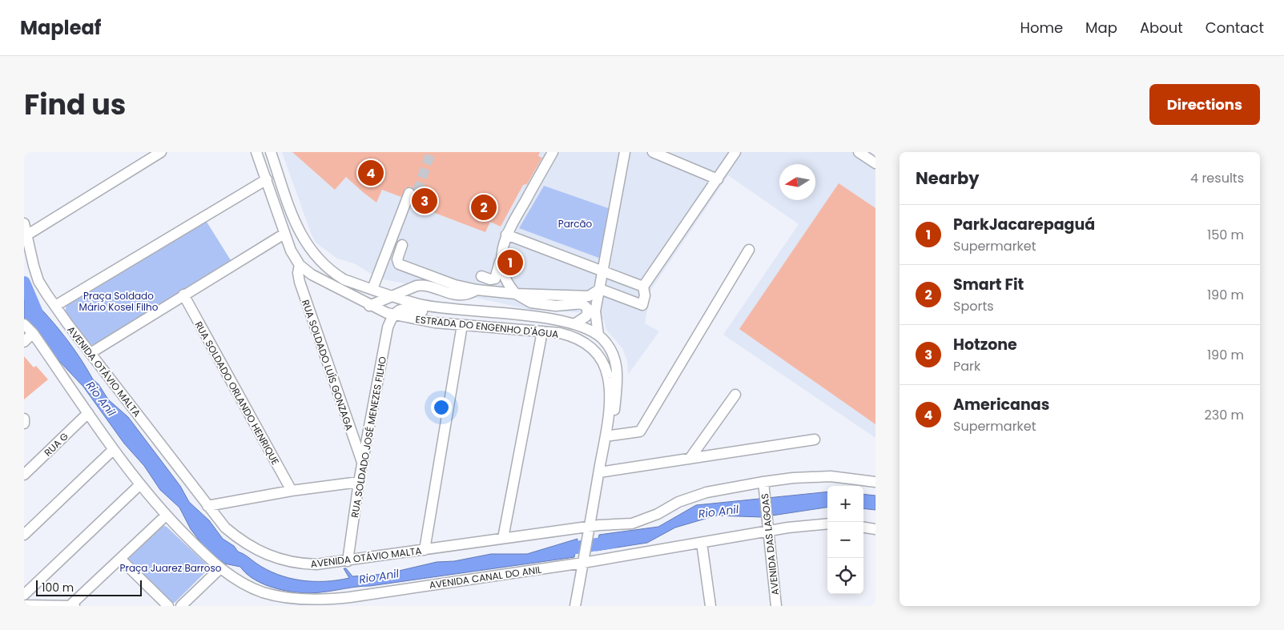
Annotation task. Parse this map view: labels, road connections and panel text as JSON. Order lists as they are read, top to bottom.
{
  "streets": {
    "street": [
      "ESTRADA DO ENGENHO D'ÁGUA",
      "RUA SOLDADO LUÍS GONZAGA",
      "AVENIDA OTÁVIO MALTA",
      "RUA SOLDADO ORLANDO HENRIQUE",
      "RUA SOLDADO JOSÉ MENEZES FILHO",
      "RUA G",
      "AVENIDA DAS LAGOAS",
      "AVENIDA CANAL DO ANIL"
    ]
  },
  "crossings": [
    ["ESTRADA DO ENGENHO D'ÁGUA", "RUA SOLDADO LUÍS GONZAGA"],
    ["ESTRADA DO ENGENHO D'ÁGUA", "AVENIDA OTÁVIO MALTA"],
    ["ESTRADA DO ENGENHO D'ÁGUA", "RUA SOLDADO JOSÉ MENEZES FILHO"],
    ["ESTRADA DO ENGENHO D'ÁGUA", "AVENIDA CANAL DO ANIL"],
    ["RUA SOLDADO LUÍS GONZAGA", "RUA SOLDADO JOSÉ MENEZES FILHO"],
    ["AVENIDA OTÁVIO MALTA", "RUA SOLDADO JOSÉ MENEZES FILHO"],
    ["AVENIDA OTÁVIO MALTA", "AVENIDA DAS LAGOAS"],
    ["RUA G", "AVENIDA CANAL DO ANIL"],
    ["AVENIDA DAS LAGOAS", "AVENIDA CANAL DO ANIL"]
  ],
  "water": ["Rio Anil"],
  "parks": ["Parcão", "Praça Soldado Mário Kosel Filho", "Praça Juarez Barroso"],
  "scale_bar": "100 m",
  "north": "left",
  "page": {
    "header": "Mapleaf",
    "nav": [
      "Home",
      "Map",
      "About",
      "Contact"
    ],
    "title": "Find us",
    "buttons": "Directions",
    "heading": ["Nearby", "4 results"],
    "pins": [
      "4",
      "3",
      "2",
      "1"
    ],
    "list": [
      {
        "mark": "1",
        "name": "ParkJacarepaguá",
        "note": "Supermarket",
        "value": "150 m"
      },
      {
        "mark": "2",
        "name": "Smart Fit",
        "note": "Sports",
        "value": "190 m"
      },
      {
        "mark": "3",
        "name": "Hotzone",
        "note": "Park",
        "value": "190 m"
      },
      {
        "mark": "4",
        "name": "Americanas",
        "note": "Supermarket",
        "value": "230 m"
      }
    ],
    "map_buttons": ["+", "−"],
    "scale": "100 m"
  }
}
